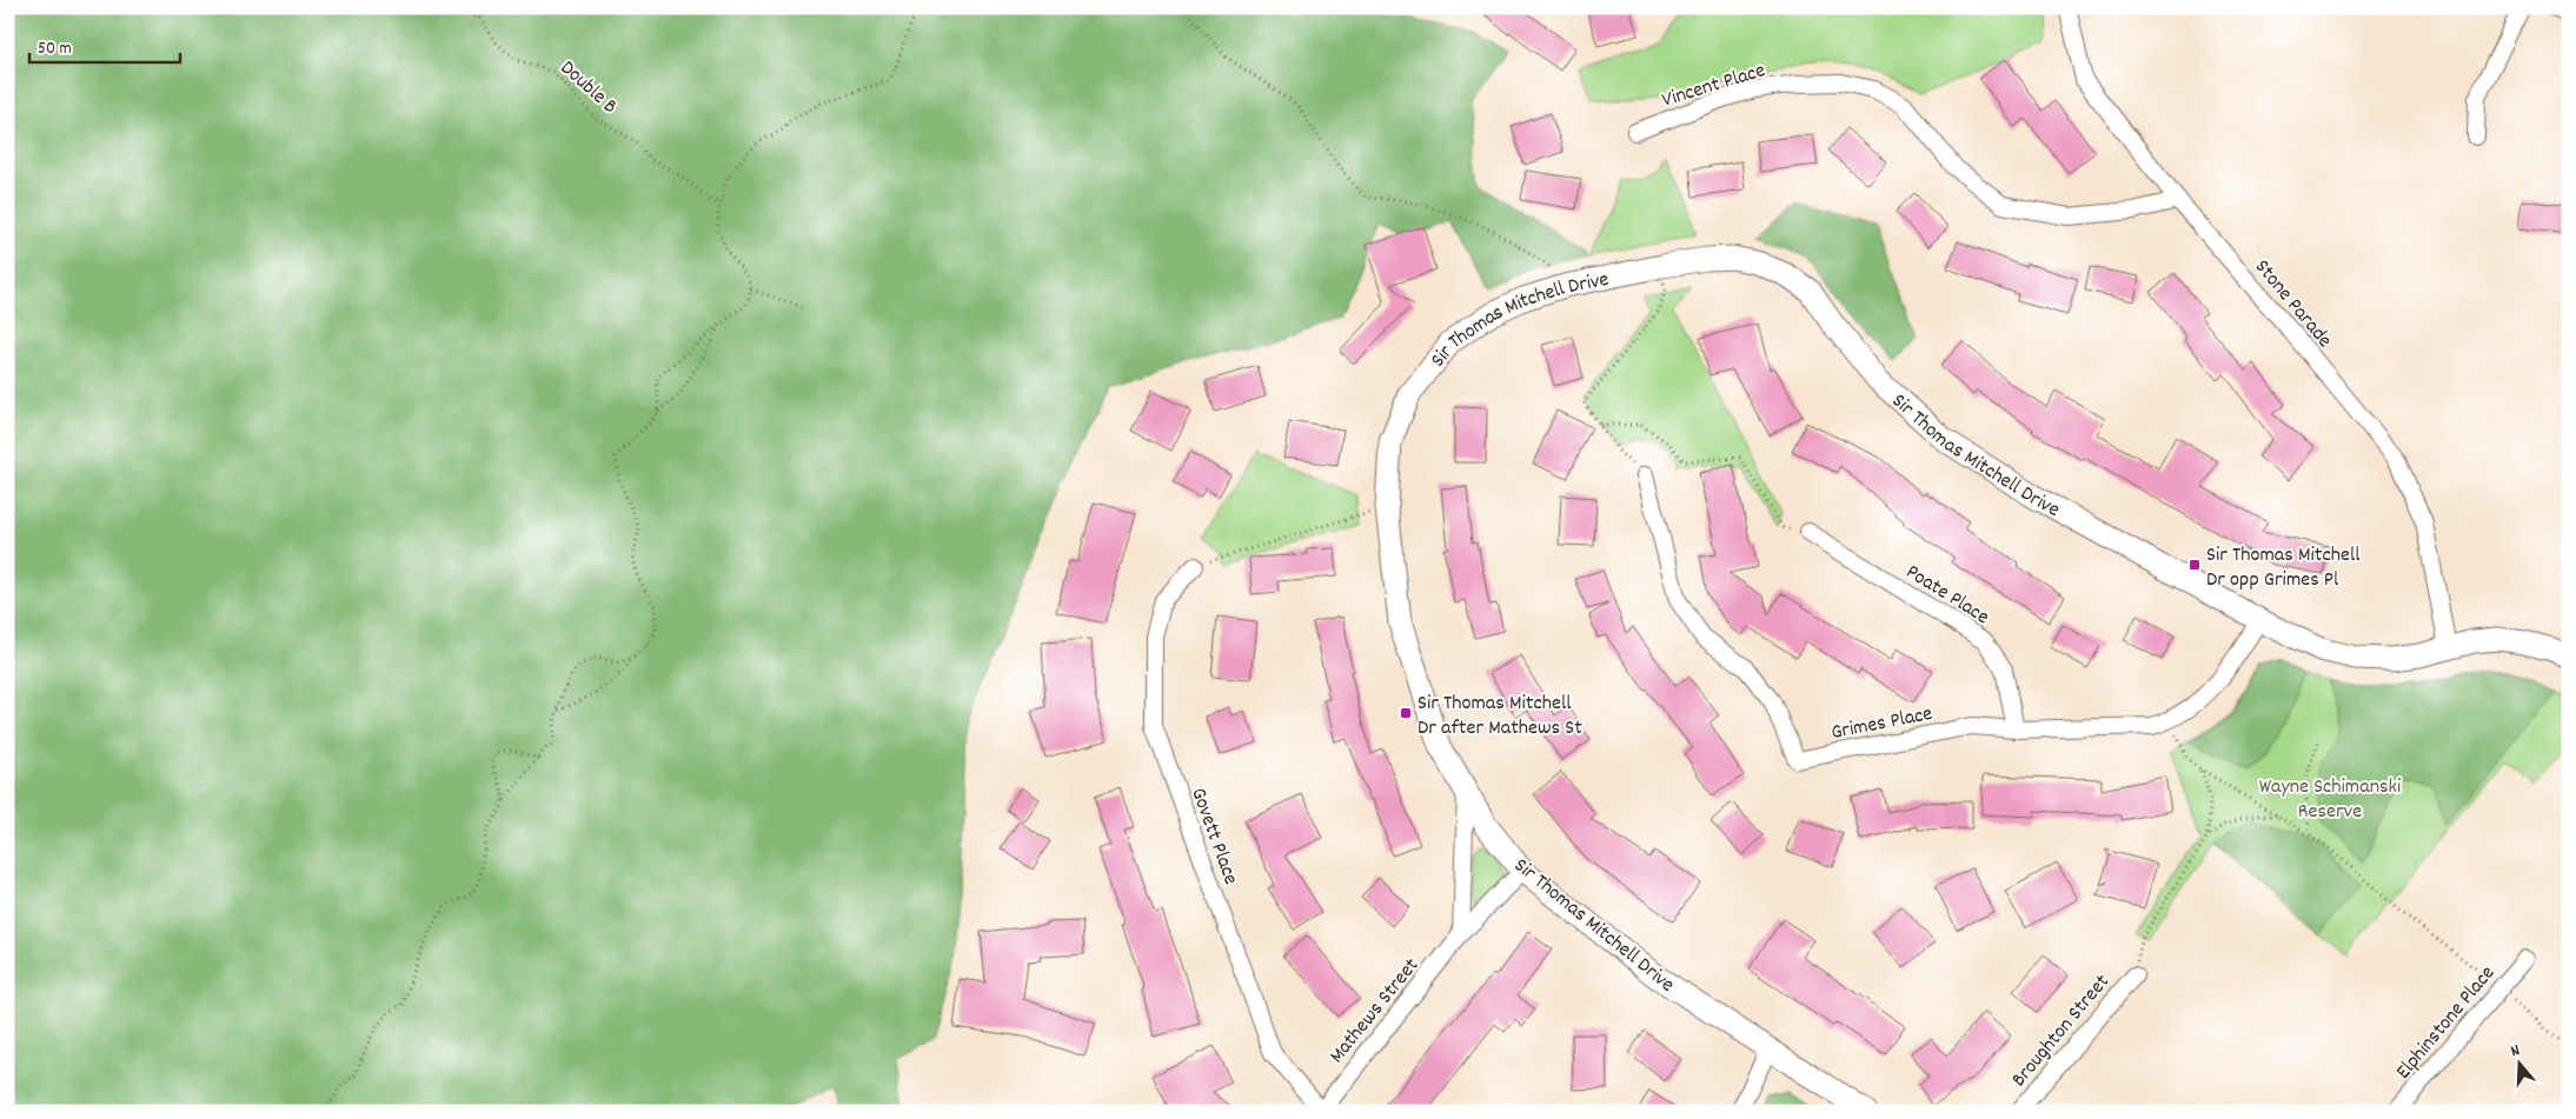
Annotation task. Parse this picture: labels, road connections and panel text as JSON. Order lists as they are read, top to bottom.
{
  "streets": {
    "street": [
      "Vincent Place",
      "Stone Parade",
      "Sir Thomas Mitchell Drive",
      "Poate Place",
      "Grimes Place",
      "Govett Place",
      "Mathews Street",
      "Elphinstone Place",
      "Broughton Street"
    ],
    "path": ["Double B"]
  },
  "crossings": [
    ["Vincent Place", "Stone Parade"],
    ["Stone Parade", "Sir Thomas Mitchell Drive"],
    ["Sir Thomas Mitchell Drive", "Grimes Place"],
    ["Sir Thomas Mitchell Drive", "Mathews Street"],
    ["Poate Place", "Grimes Place"],
    ["Govett Place", "Mathews Street"]
  ],
  "parks": ["Wayne Schimanski Reserve"],
  "places": {
    "transit": ["Sir Thomas Mitchell Dr opp Grimes Pl", "Sir Thomas Mitchell Dr after Mathews St"]
  },
  "scale_bar": "50 m",
  "north": "top"
}
